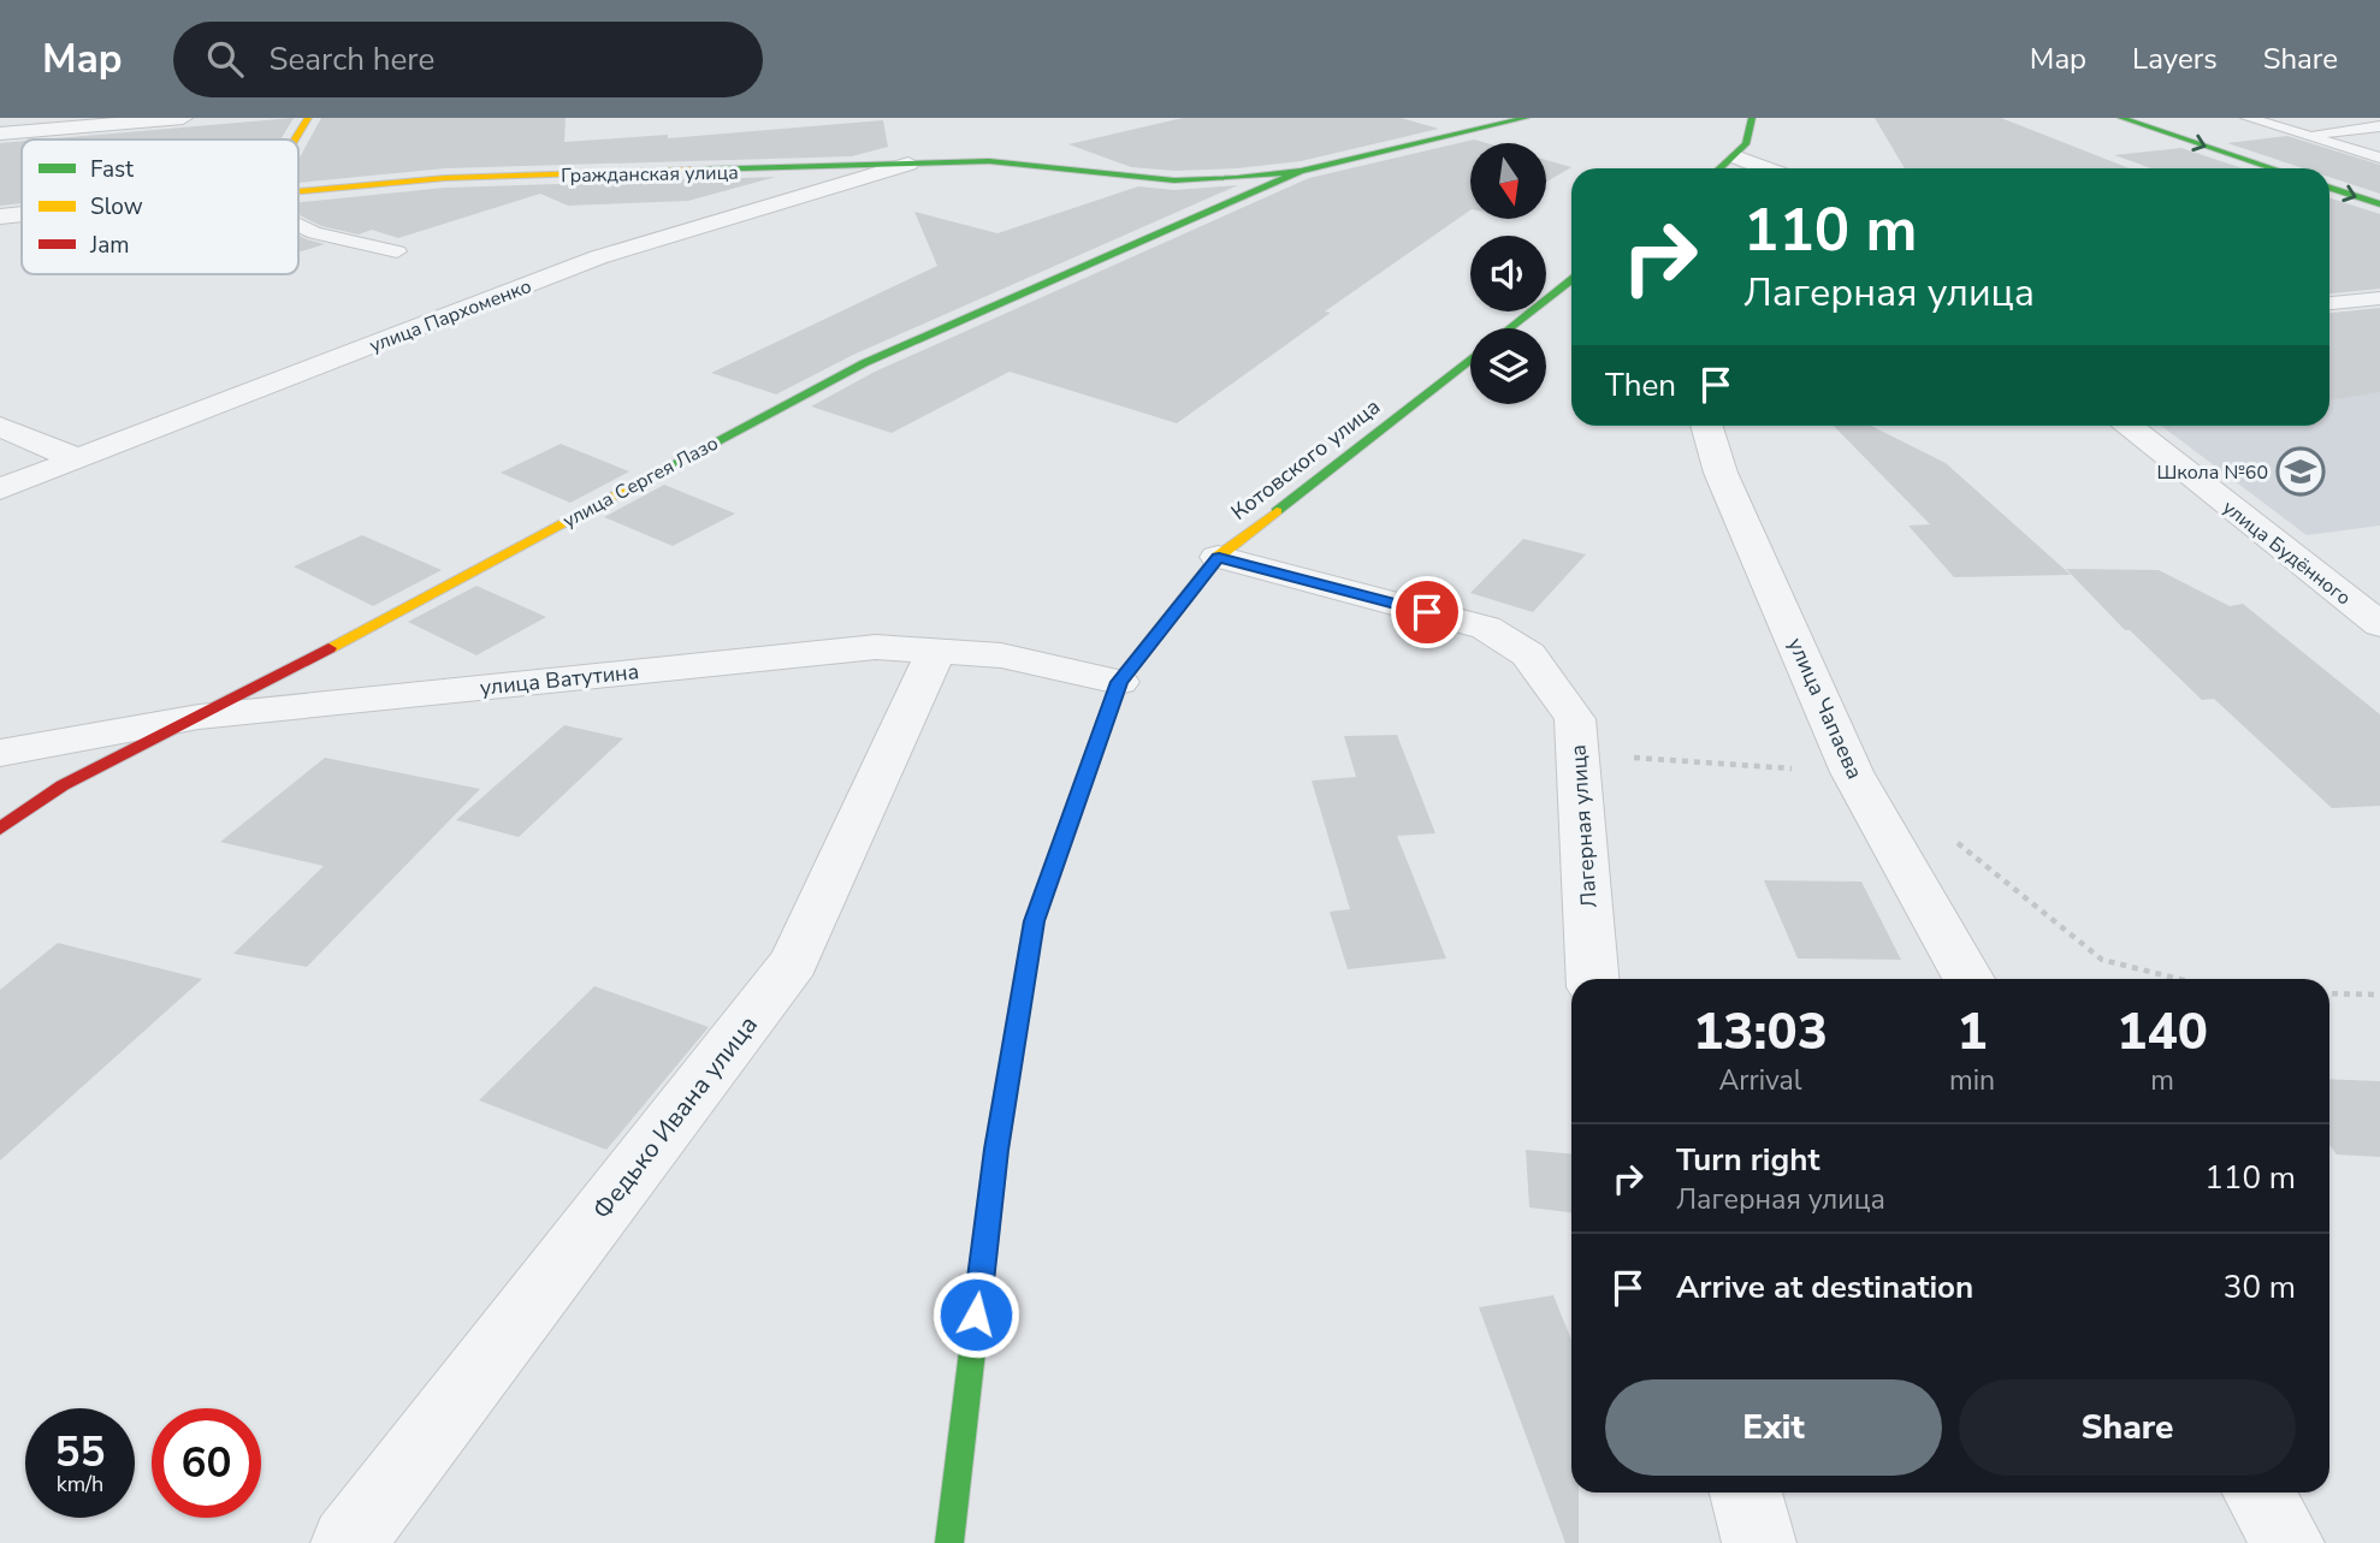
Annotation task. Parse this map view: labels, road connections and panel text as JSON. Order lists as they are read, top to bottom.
{
  "streets": {
    "street": [
      "Гражданская улица",
      "улица Пархоменко",
      "Котовского улица",
      "улица Сергея Лазо",
      "улица Будённого",
      "улица Ватутина",
      "улица Чапаева",
      "Лагерная улица",
      "Федько Ивана улица"
    ]
  },
  "crossings": [
    ["Гражданская улица", "улица Пархоменко"],
    ["Гражданская улица", "улица Сергея Лазо"],
    ["Котовского улица", "улица Ватутина"],
    ["Котовского улица", "Лагерная улица"],
    ["улица Сергея Лазо", "улица Ватутина"],
    ["улица Ватутина", "Федько Ивана улица"]
  ],
  "places": {
    "school or university": ["Школа №60"]
  },
  "legend": ["Fast", "Slow", "Jam"],
  "north": "bottom",
  "page": {
    "header": "Map",
    "search": "Search here",
    "nav": ["Map", "Layers", "Share"],
    "turn": ["110 m", "Лагерная улица"],
    "then": "Then",
    "eta": [
      "13:03",
      "Arrival",
      "1",
      "min",
      "140",
      "m"
    ],
    "list": [
      {
        "name": "Turn right",
        "note": "Лагерная улица",
        "value": "110 m"
      },
      {
        "name": "Arrive at destination",
        "value": "30 m"
      }
    ],
    "buttons": ["Exit", "Share"],
    "speed": "55 km/h",
    "limit": "60"
  }
}
